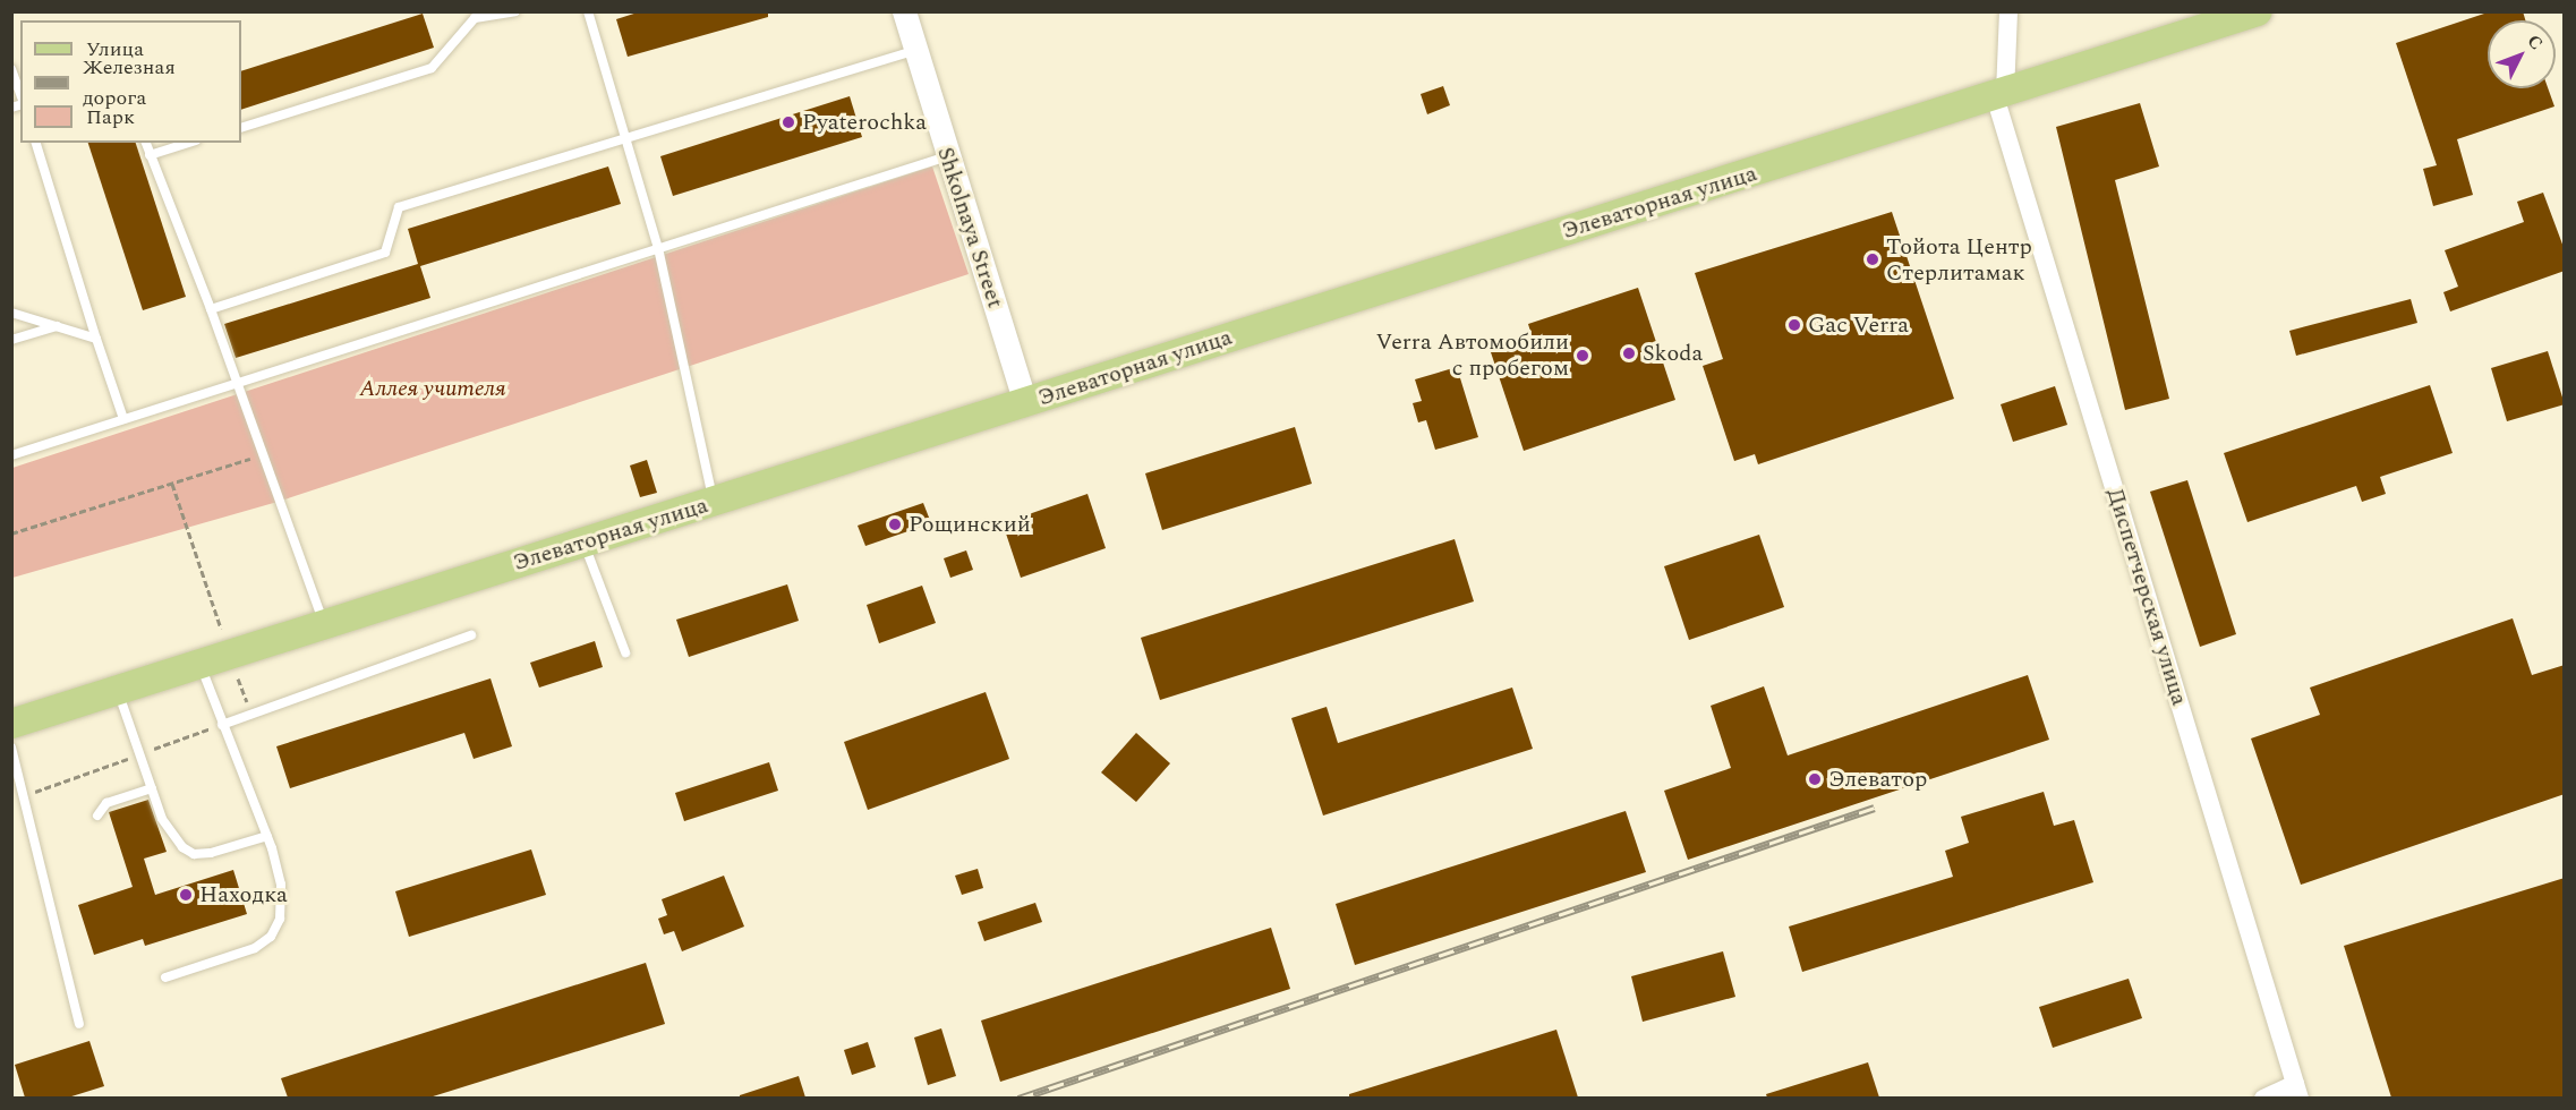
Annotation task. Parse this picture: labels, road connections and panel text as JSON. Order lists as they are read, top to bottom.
{
  "streets": {
    "main road": ["Элеваторная улица"],
    "street": ["Shkolnaya Street", "Диспетчерская улица"]
  },
  "crossings": [
    ["Элеваторная улица", "Shkolnaya Street"],
    ["Элеваторная улица", "Диспетчерская улица"]
  ],
  "parks": ["Аллея учителя"],
  "places": [
    "Pyaterochka",
    "Тойота Центр Стерлитамак",
    "Gac Verra",
    "Skoda",
    "Verra Автомобили с пробегом",
    "Рощинский",
    "Элеватор",
    "Находка"
  ],
  "legend": ["Улица", "Железная дорога", "Парк"],
  "north": "top right"
}
